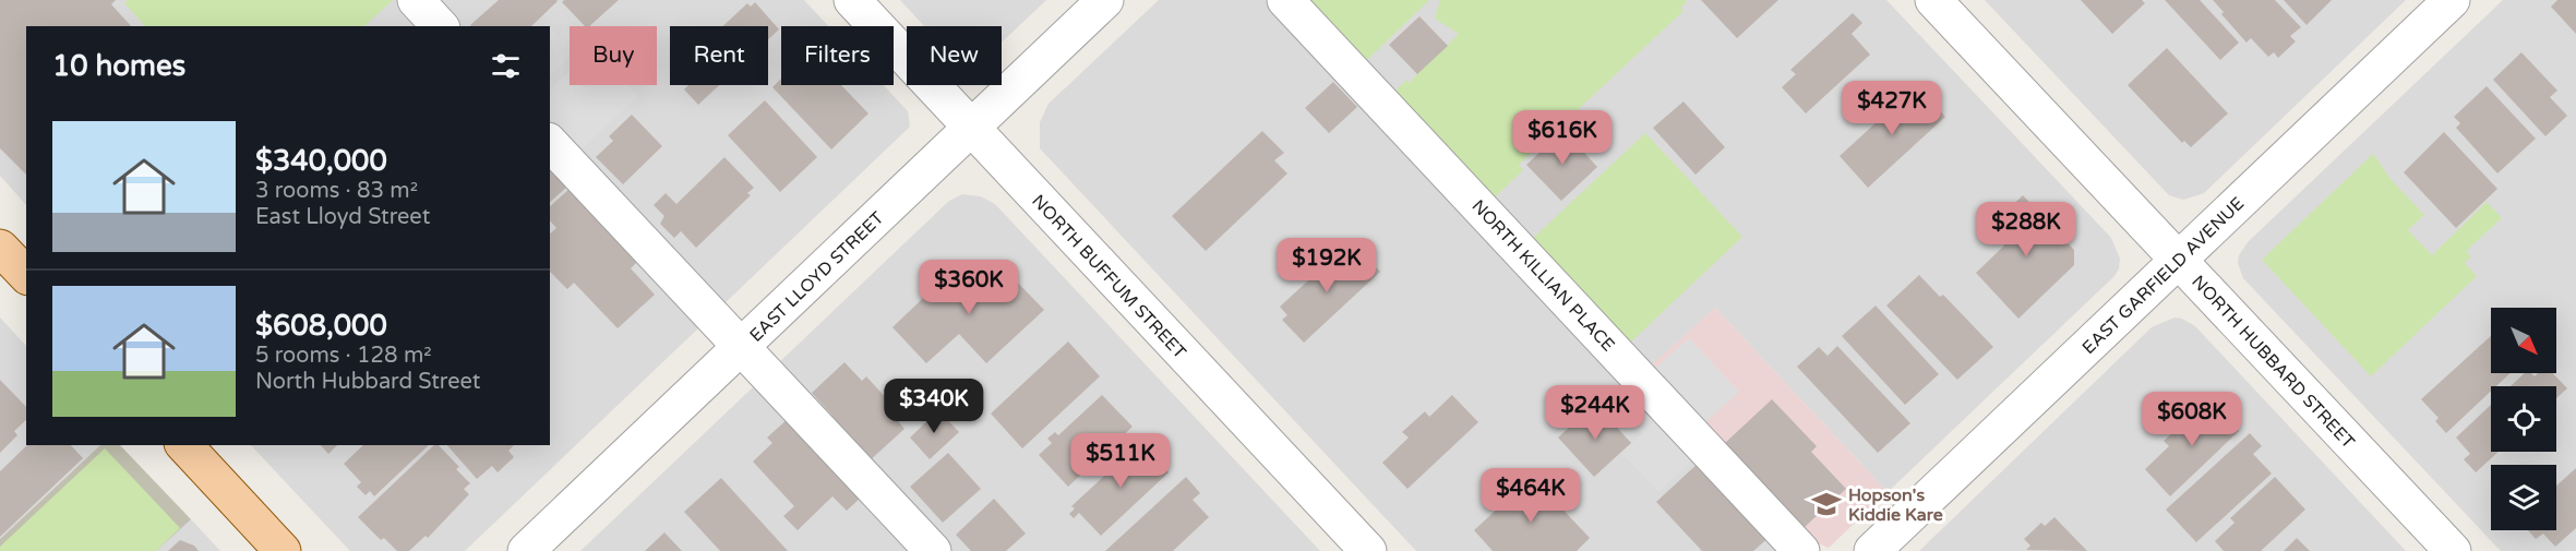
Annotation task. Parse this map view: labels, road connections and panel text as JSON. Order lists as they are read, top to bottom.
{
  "streets": {
    "street": [
      "NORTH KILLIAN PLACE",
      "EAST GARFIELD AVENUE",
      "EAST LLOYD STREET",
      "NORTH BUFFUM STREET",
      "NORTH HUBBARD STREET"
    ]
  },
  "crossings": [
    ["EAST GARFIELD AVENUE", "NORTH HUBBARD STREET"],
    ["EAST LLOYD STREET", "NORTH BUFFUM STREET"]
  ],
  "places": {
    "school or university": ["Hopson's Kiddie Kare"]
  },
  "north": "bottom right",
  "page": {
    "chip": [
      "Buy",
      "Rent",
      "Filters",
      "New"
    ],
    "heading": "10 homes",
    "price": [
      "$427K",
      "$616K",
      "$288K",
      "$192K",
      "$360K",
      "$340K",
      "$244K",
      "$608K",
      "$511K",
      "$464K"
    ],
    "list": [
      {
        "name": "$340,000",
        "note": "3 rooms · 83 m² · East Lloyd Street"
      },
      {
        "name": "$608,000",
        "note": "5 rooms · 128 m² · North Hubbard Street"
      }
    ]
  }
}
